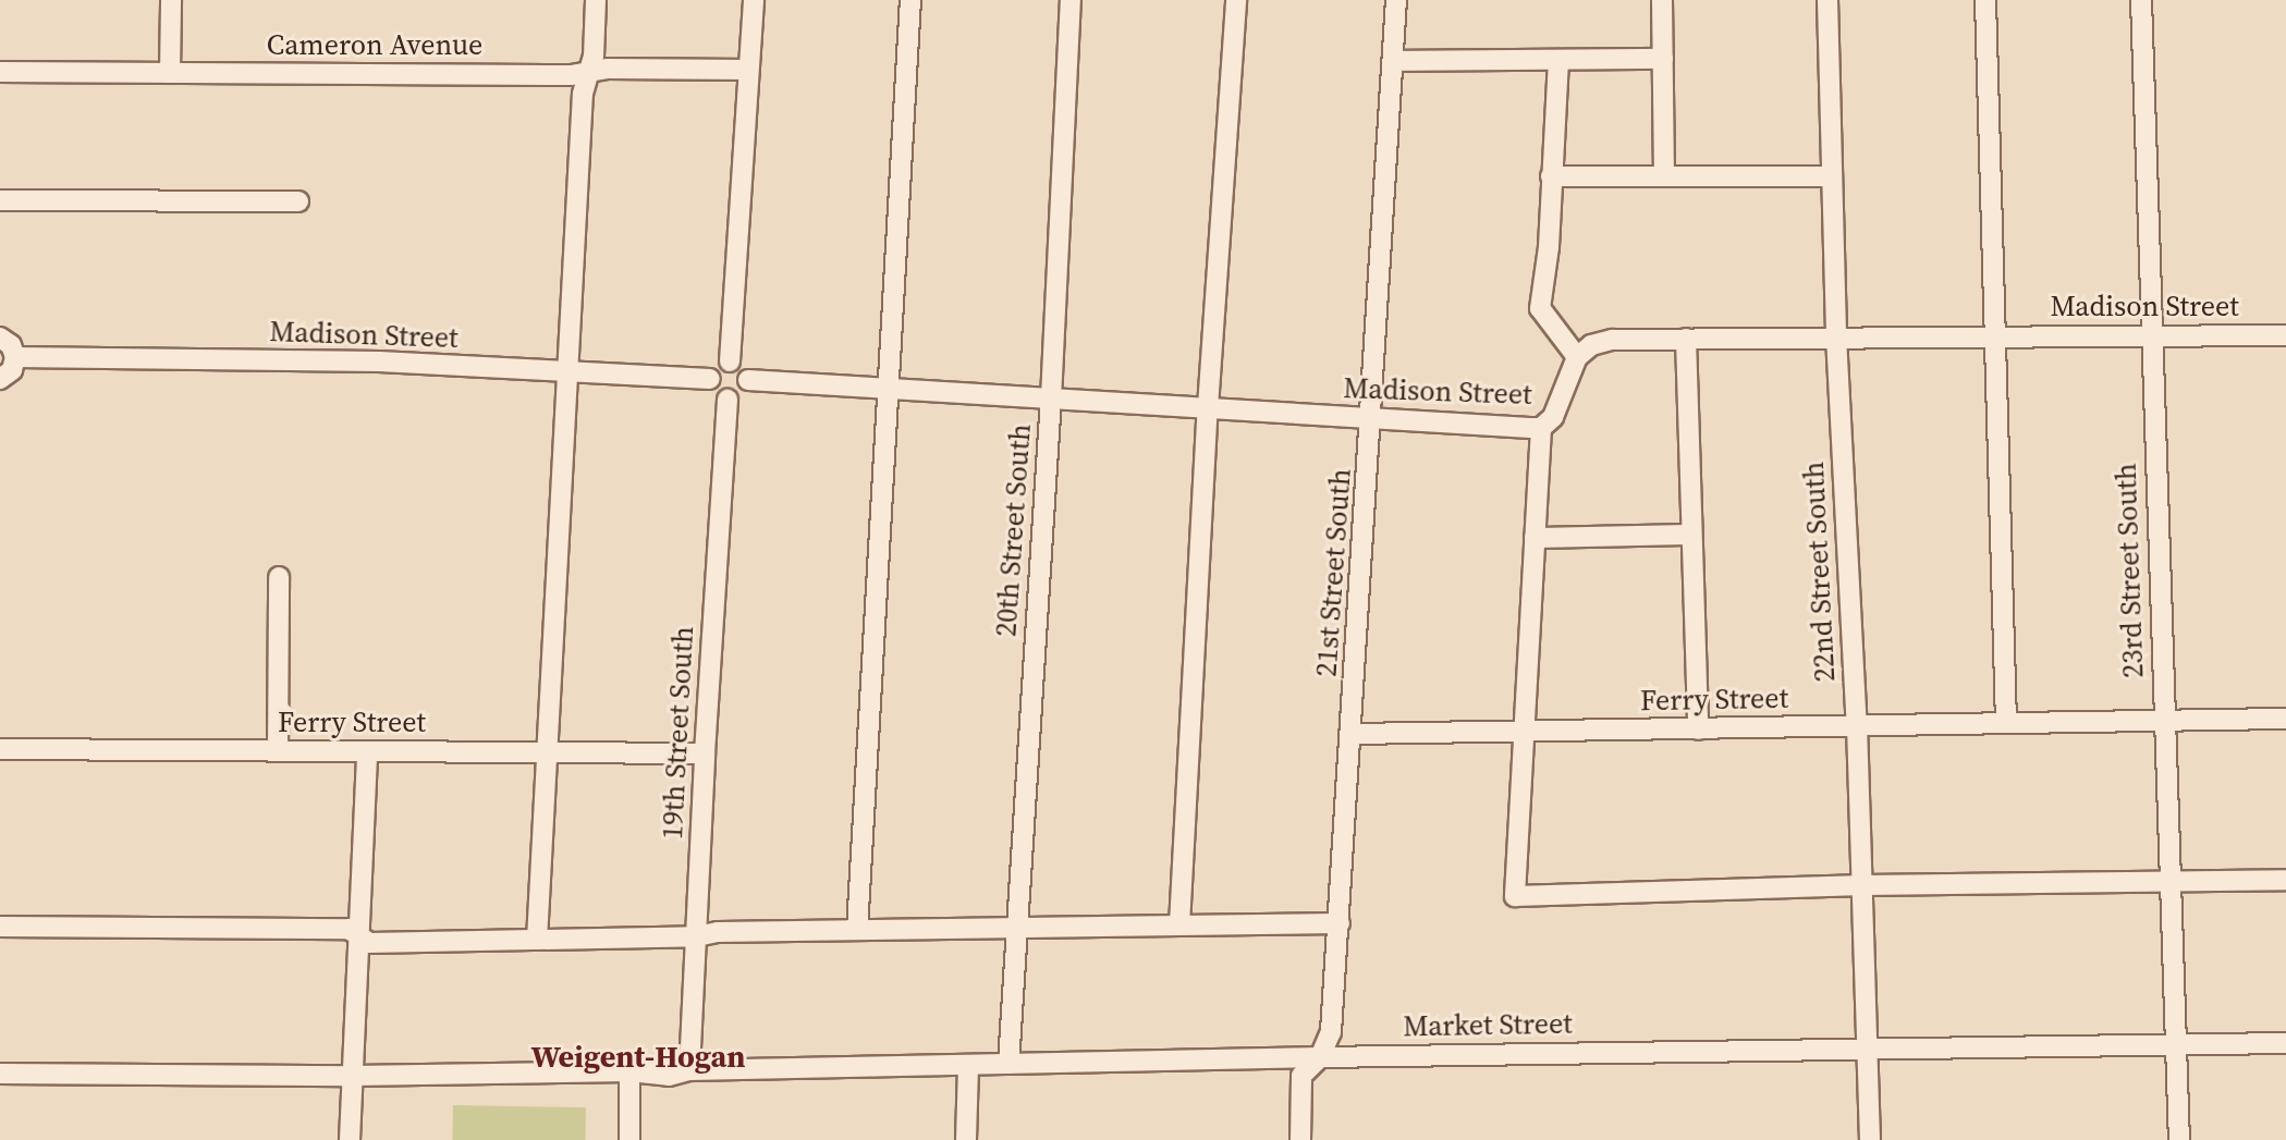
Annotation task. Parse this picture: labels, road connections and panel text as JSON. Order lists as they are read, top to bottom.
{
  "streets": {
    "street": [
      "Cameron Avenue",
      "Madison Street",
      "20th Street South",
      "23rd Street South",
      "22nd Street South",
      "21st Street South",
      "Ferry Street",
      "19th Street South",
      "Market Street"
    ]
  },
  "crossings": [
    ["Madison Street", "20th Street South"],
    ["Madison Street", "23rd Street South"],
    ["Madison Street", "22nd Street South"],
    ["Madison Street", "21st Street South"],
    ["Madison Street", "19th Street South"],
    ["20th Street South", "Market Street"],
    ["23rd Street South", "Ferry Street"],
    ["23rd Street South", "Market Street"],
    ["22nd Street South", "Ferry Street"],
    ["22nd Street South", "Market Street"],
    ["21st Street South", "Ferry Street"],
    ["21st Street South", "Market Street"],
    ["Ferry Street", "19th Street South"],
    ["19th Street South", "Market Street"]
  ],
  "districts": ["Weigent-Hogan"]
}
